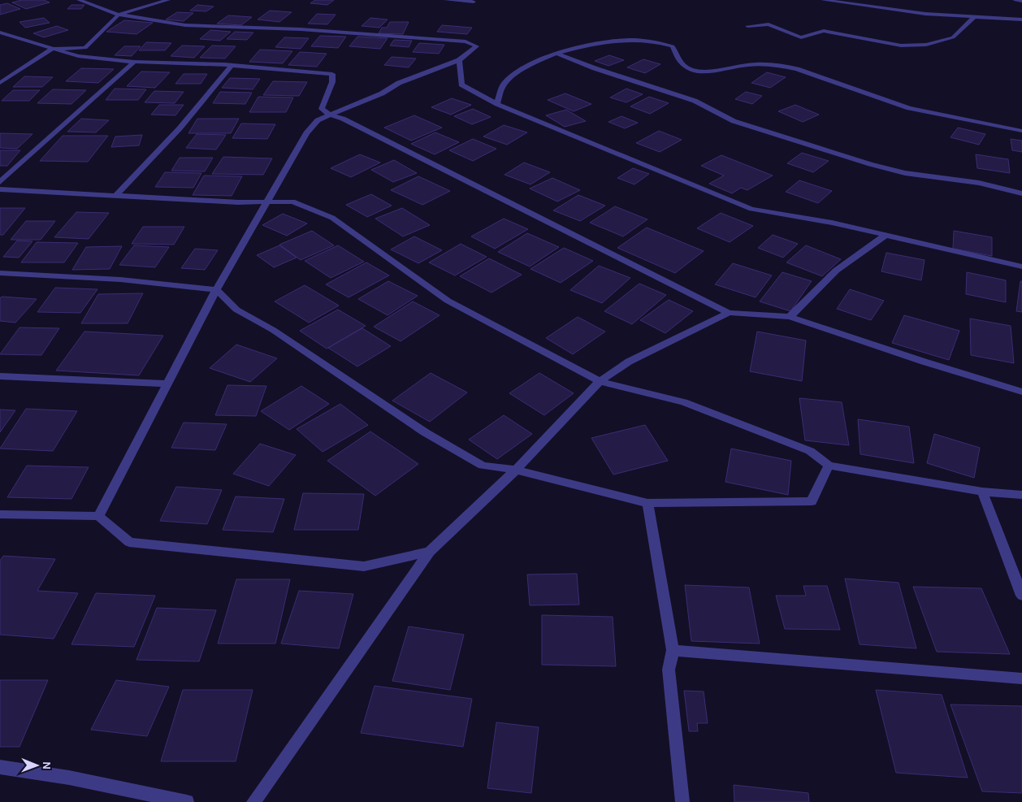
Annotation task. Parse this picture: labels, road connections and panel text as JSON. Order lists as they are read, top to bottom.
{
  "north": "right"
}
